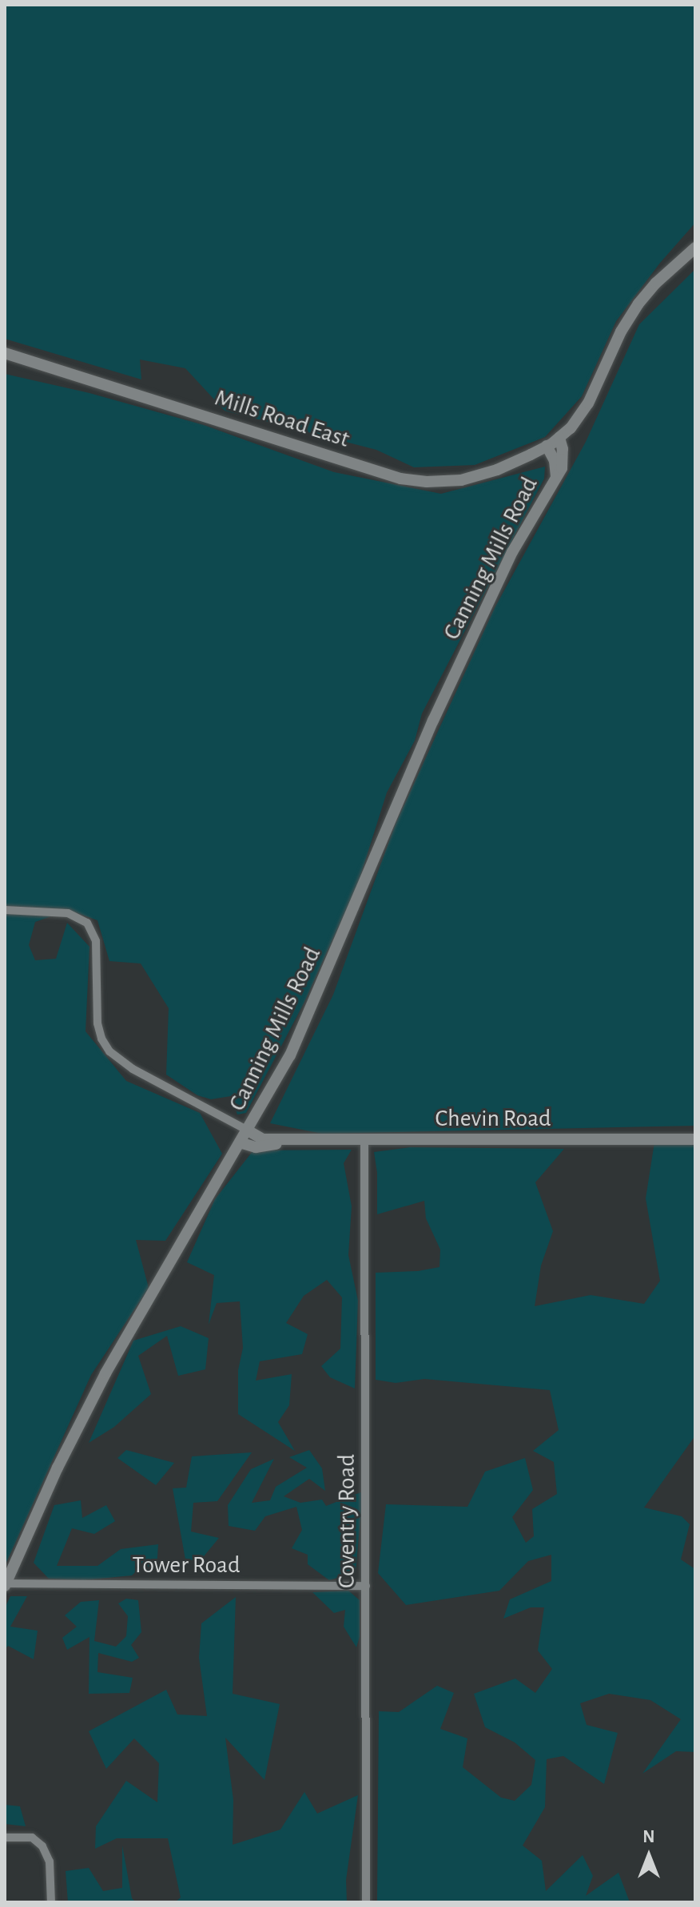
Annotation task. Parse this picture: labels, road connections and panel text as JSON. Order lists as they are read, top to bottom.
{
  "streets": {
    "main road": ["Mills Road East", "Canning Mills Road", "Chevin Road"],
    "street": ["Coventry Road", "Tower Road"]
  },
  "crossings": [
    ["Mills Road East", "Canning Mills Road"],
    ["Canning Mills Road", "Chevin Road"],
    ["Canning Mills Road", "Tower Road"],
    ["Chevin Road", "Coventry Road"],
    ["Coventry Road", "Tower Road"]
  ],
  "north": "top"
}
